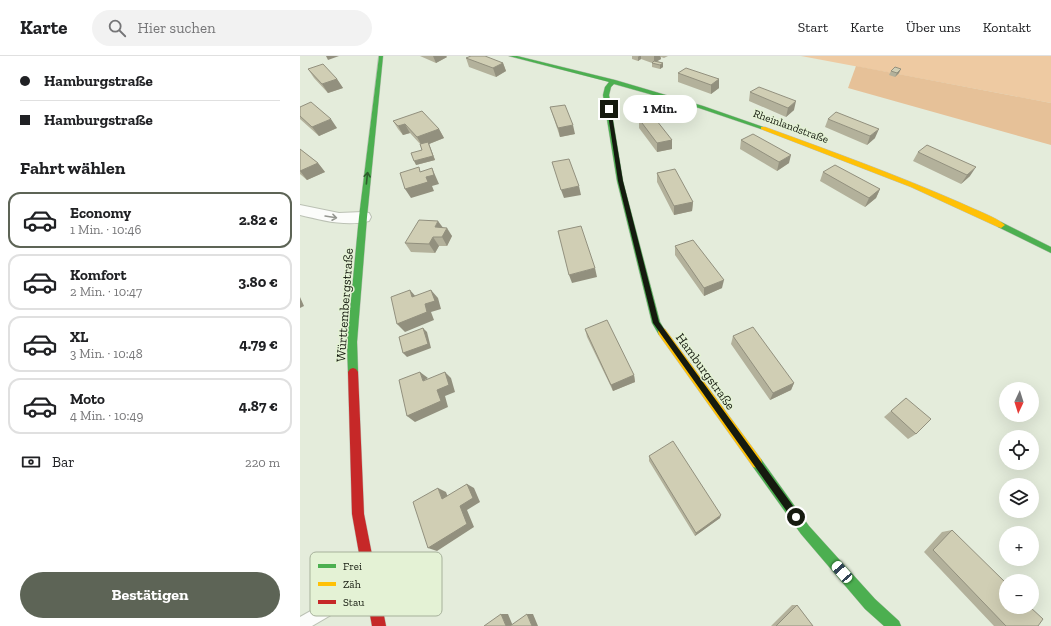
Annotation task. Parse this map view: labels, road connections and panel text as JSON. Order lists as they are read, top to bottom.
{
  "streets": {
    "street": ["Rheinlandstraße", "Württembergstraße", "Hamburgstraße"]
  },
  "crossings": [
    ["Rheinlandstraße", "Hamburgstraße"]
  ],
  "legend": ["Frei", "Zäh", "Stau"],
  "north": "bottom",
  "page": {
    "header": "Karte",
    "search": "Hier suchen",
    "nav": [
      "Start",
      "Karte",
      "Über uns",
      "Kontakt"
    ],
    "banner": ["Hamburgstraße", "Hamburgstraße"],
    "bubble": "1 Min.",
    "heading": "Fahrt wählen",
    "list": [
      {
        "name": "Economy",
        "note": "1 Min. · 10:46",
        "value": "2.82 €"
      },
      {
        "name": "Komfort",
        "note": "2 Min. · 10:47",
        "value": "3.80 €"
      },
      {
        "name": "XL",
        "note": "3 Min. · 10:48",
        "value": "4.79 €"
      },
      {
        "name": "Moto",
        "note": "4 Min. · 10:49",
        "value": "4.87 €"
      }
    ],
    "map_buttons": ["+", "−"],
    "pay": ["Bar", "220 m"],
    "buttons": "Bestätigen"
  }
}
